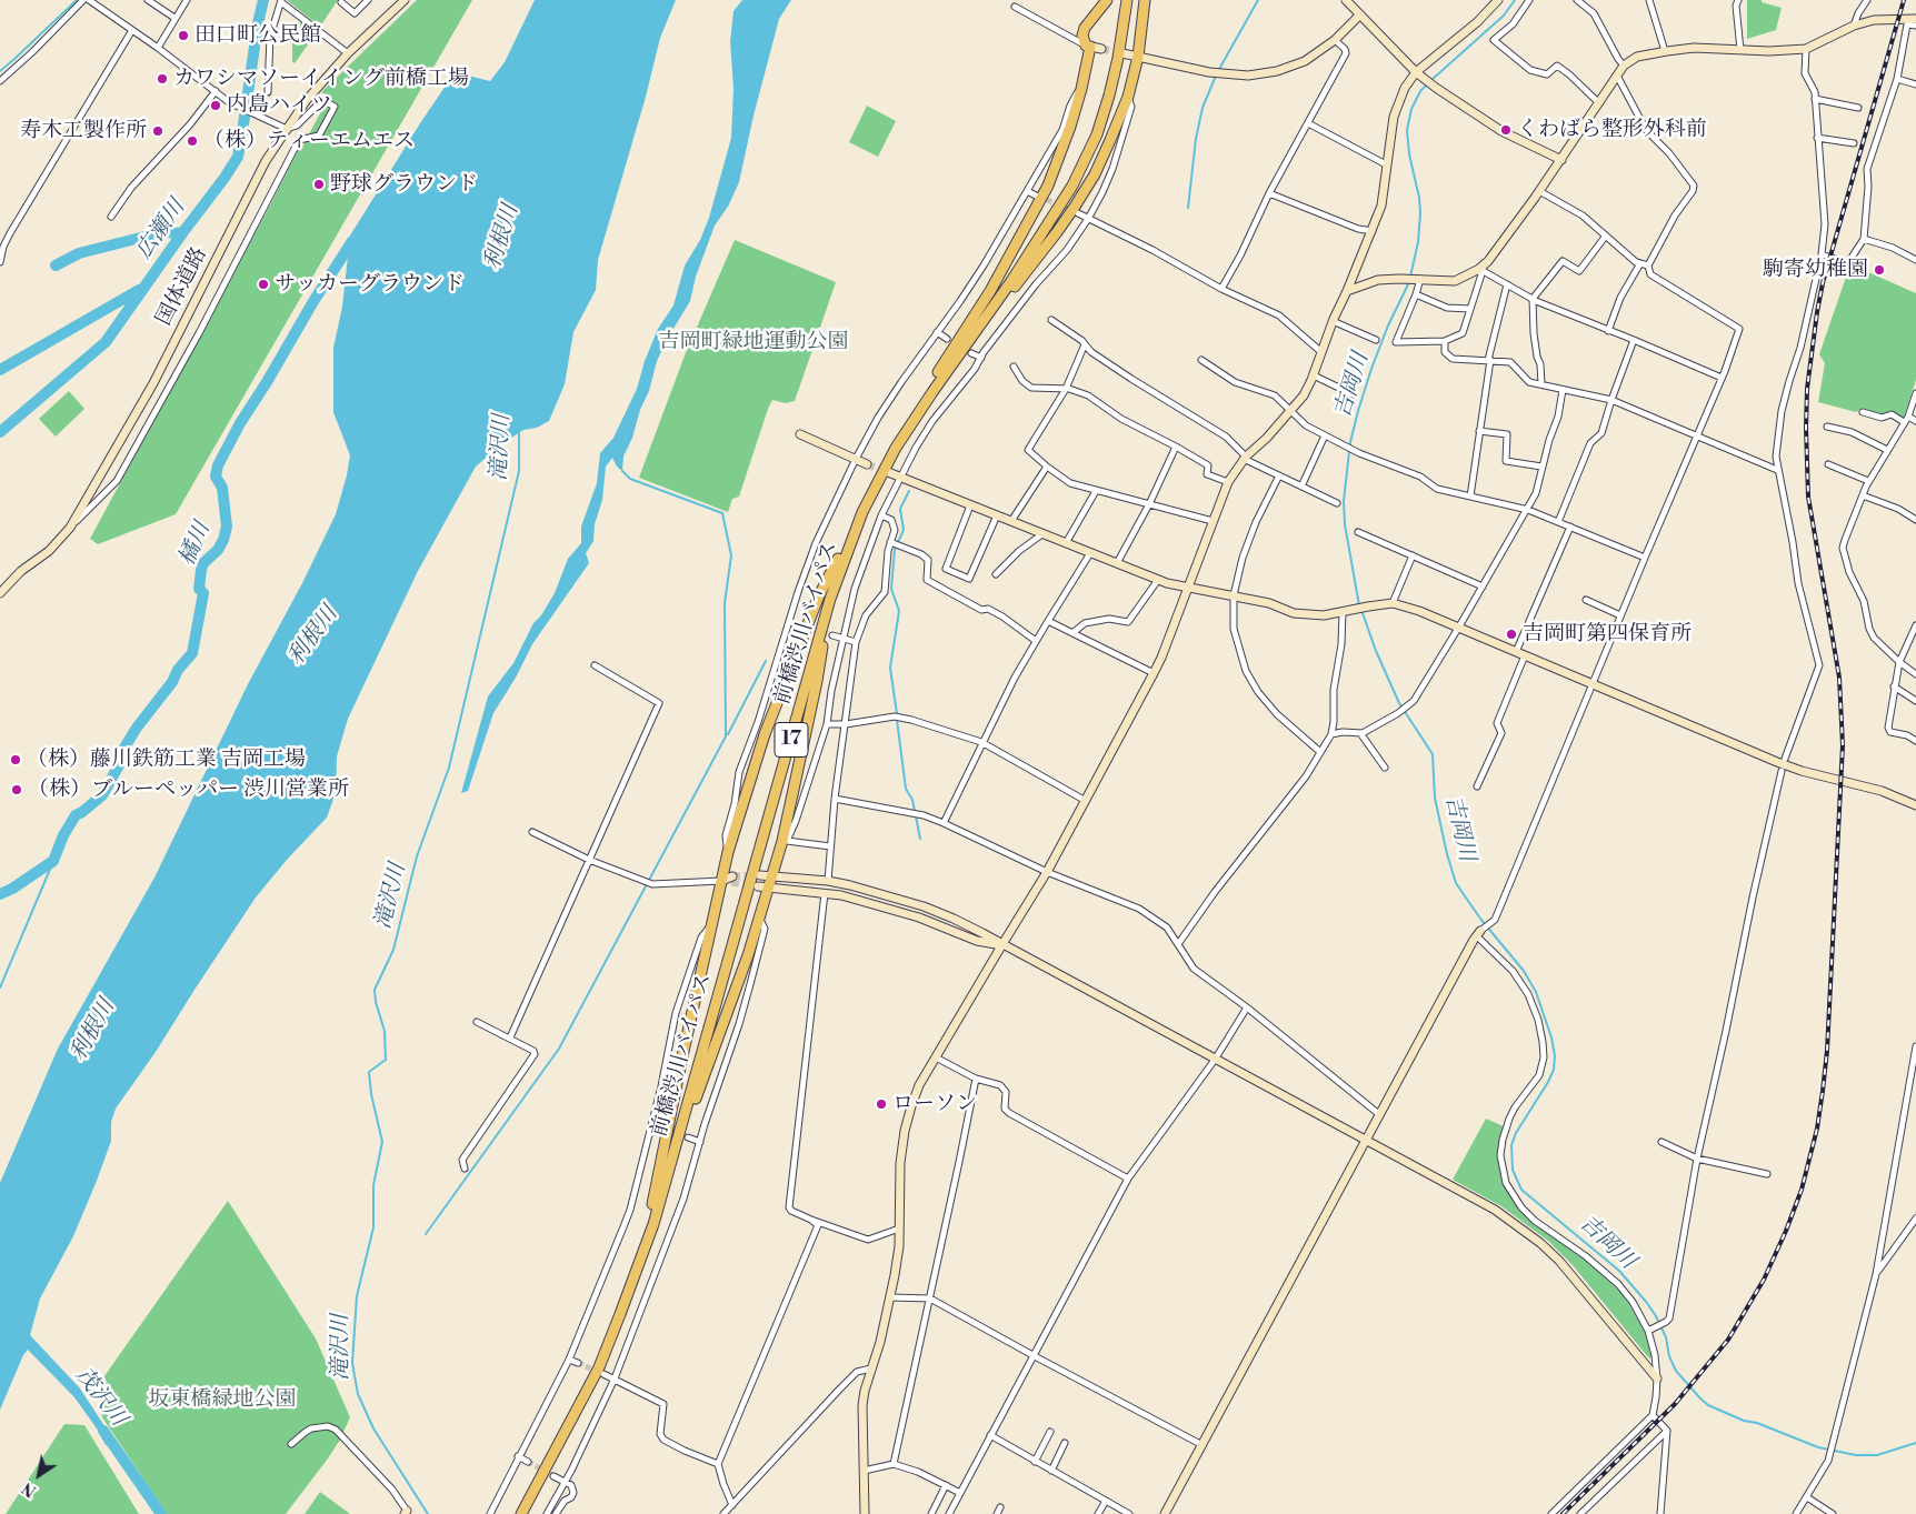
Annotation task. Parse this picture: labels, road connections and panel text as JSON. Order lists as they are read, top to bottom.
{
  "streets": {
    "highway": ["前橋渋川バイパス", "17"],
    "street": ["国体道路"]
  },
  "water": [
    "広瀬川",
    "利根川",
    "吉岡川",
    "滝沢川",
    "橘川",
    "茂沢川"
  ],
  "parks": ["吉岡町緑地運動公園", "坂東橋緑地公園"],
  "places": [
    "田口町公民館",
    "カワシマソーイイング前橋工場",
    "内島ハイツ",
    "くわばら整形外科前",
    "寿木工製作所",
    "（株）ティーエムエス",
    "野球グラウンド",
    "駒寄幼稚園",
    "サッカーグラウンド",
    "吉岡町第四保育所",
    "（株）藤川鉄筋工業 吉岡工場",
    "（株）ブルーペッパー 渋川営業所",
    "ローソン"
  ],
  "north": "bottom left"
}
